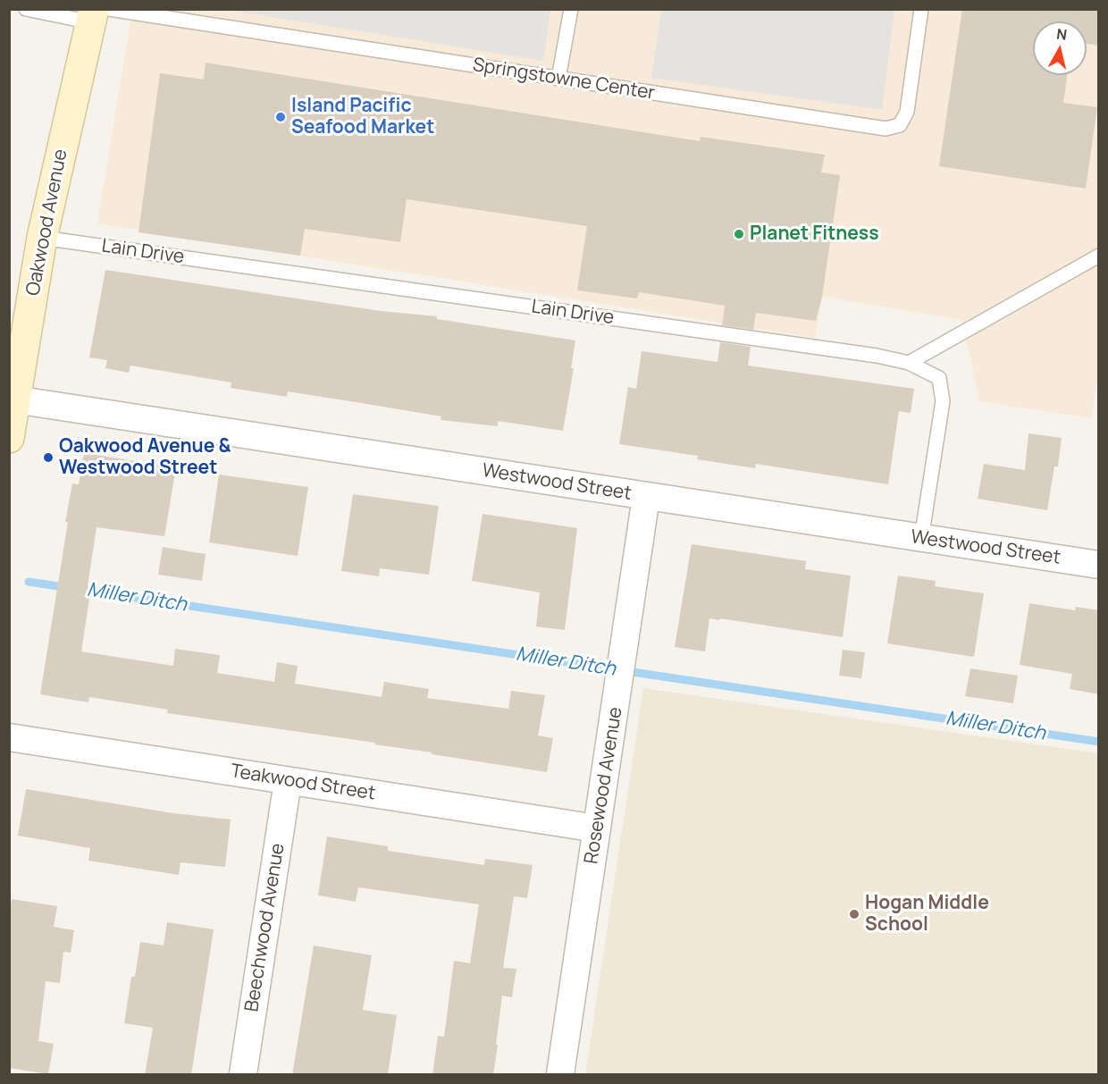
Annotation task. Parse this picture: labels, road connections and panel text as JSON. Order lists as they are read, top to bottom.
{
  "streets": {
    "main road": ["Oakwood Avenue"],
    "street": [
      "Westwood Street",
      "Teakwood Street",
      "Rosewood Avenue",
      "Beechwood Avenue"
    ],
    "lane": ["Springstowne Center", "Lain Drive"]
  },
  "crossings": [
    ["Springstowne Center", "Oakwood Avenue"],
    ["Oakwood Avenue", "Lain Drive"],
    ["Oakwood Avenue", "Westwood Street"],
    ["Lain Drive", "Westwood Street"],
    ["Westwood Street", "Rosewood Avenue"],
    ["Teakwood Street", "Rosewood Avenue"],
    ["Teakwood Street", "Beechwood Avenue"]
  ],
  "water": ["Miller Ditch"],
  "places": [
    "Island Pacific Seafood Market",
    "Planet Fitness",
    "Oakwood Avenue & Westwood Street",
    "Hogan Middle School"
  ],
  "north": "top"
}
